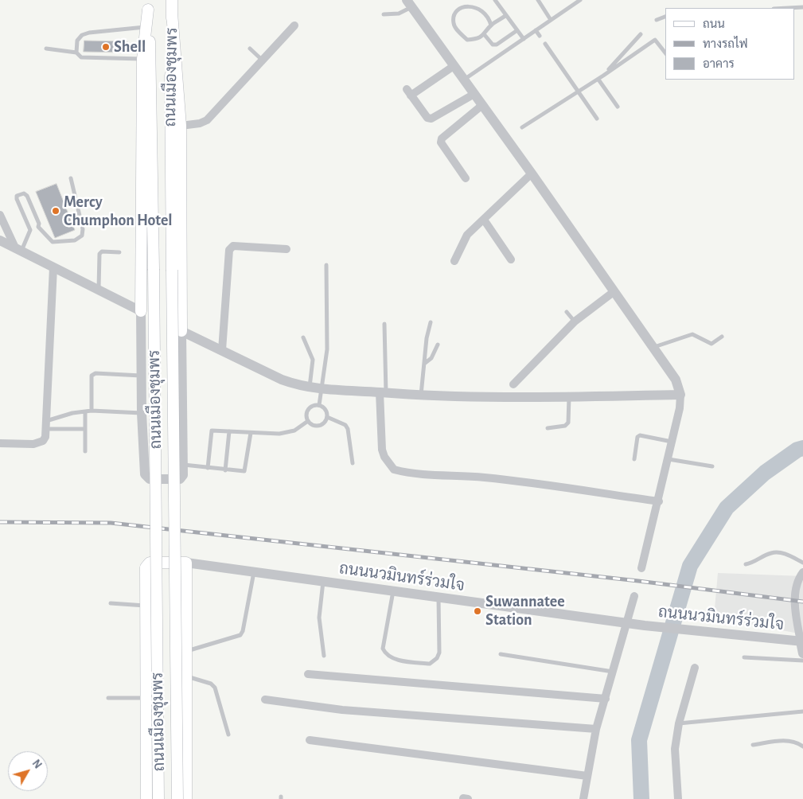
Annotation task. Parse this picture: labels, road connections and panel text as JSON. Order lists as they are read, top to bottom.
{
  "streets": {
    "main road": ["ถนนเมืองชุมพร"],
    "street": ["ถนนนวมินทร์ร่วมใจ"]
  },
  "places": ["Shell", "Mercy Chumphon Hotel", "Suwannatee Station"],
  "legend": ["ถนน", "ทางรถไฟ", "อาคาร"],
  "north": "top right"
}
